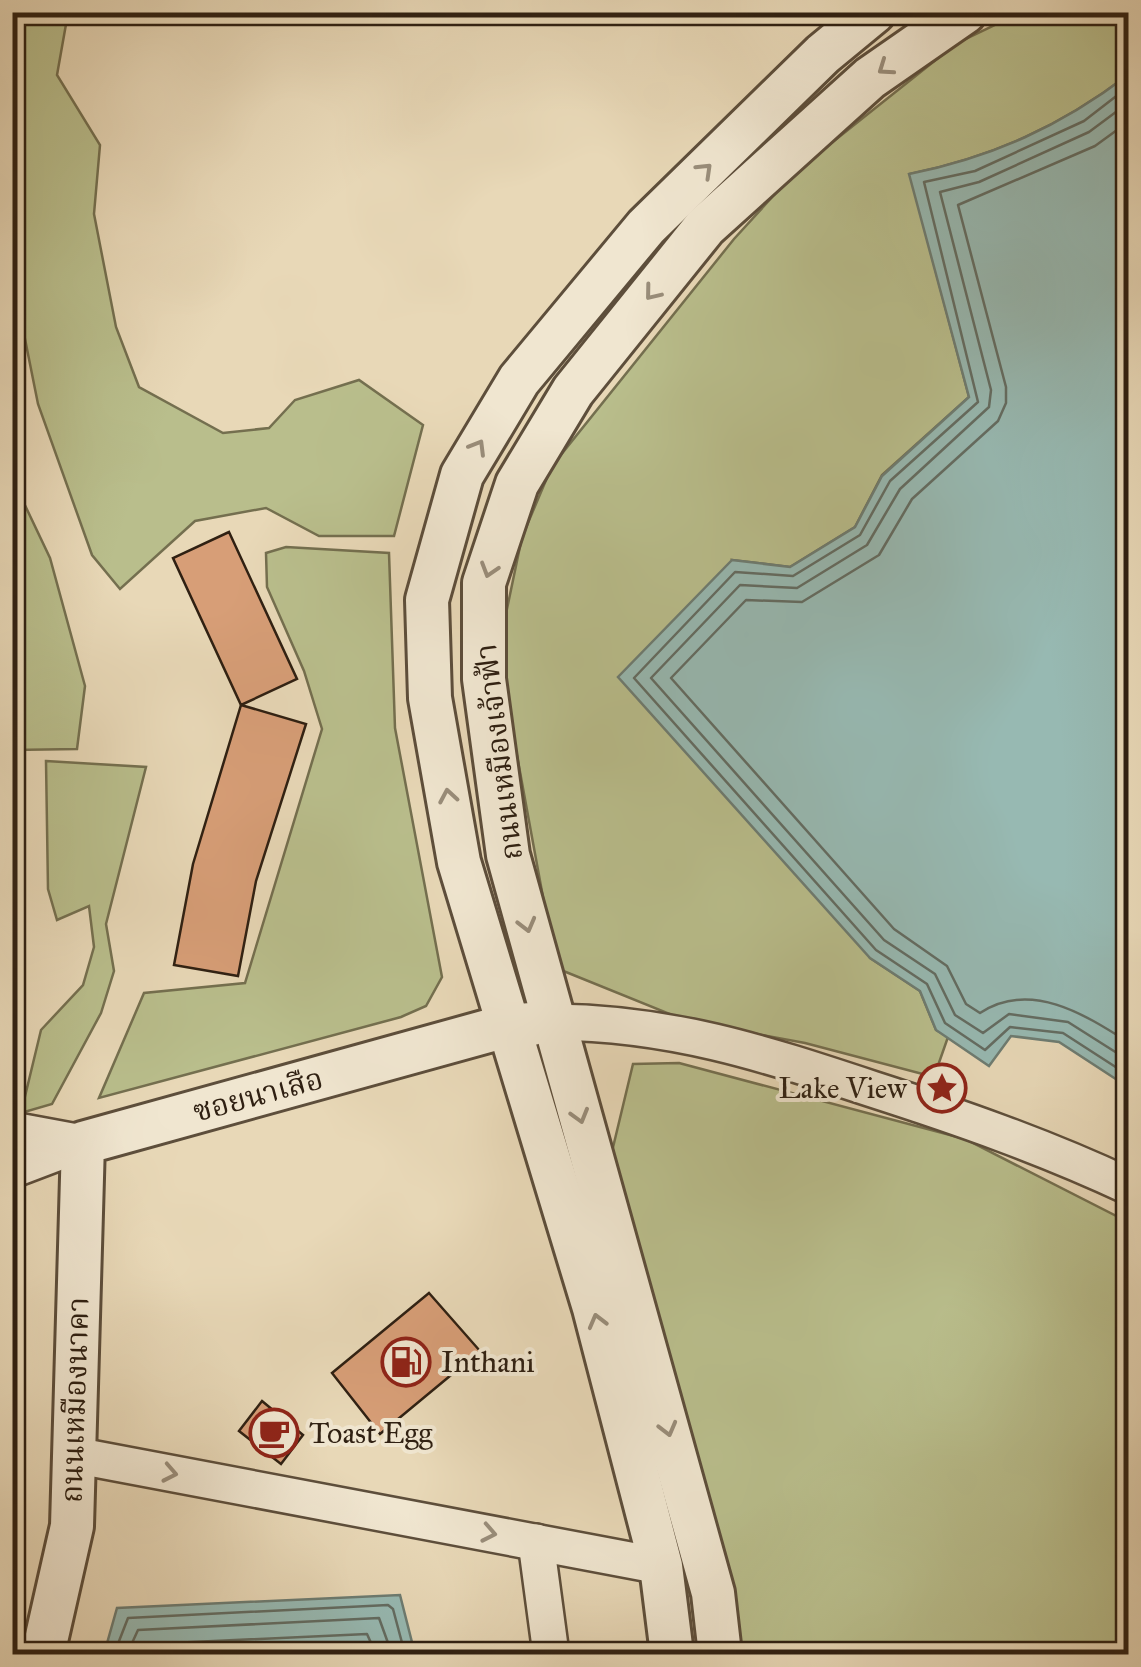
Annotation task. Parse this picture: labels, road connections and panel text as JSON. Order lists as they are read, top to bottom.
{
  "streets": {
    "street": ["ถนนเหมืองเจ้าฟ้า", "ซอยนาเสือ", "ถนนเหมืองนาคา"]
  },
  "crossings": [
    ["ถนนเหมืองเจ้าฟ้า", "ซอยนาเสือ"],
    ["ซอยนาเสือ", "ถนนเหมืองนาคา"]
  ],
  "places": {
    "place": ["Lake View"],
    "fuel station": ["Inthani"],
    "cafe": ["Toast Egg"]
  }
}
